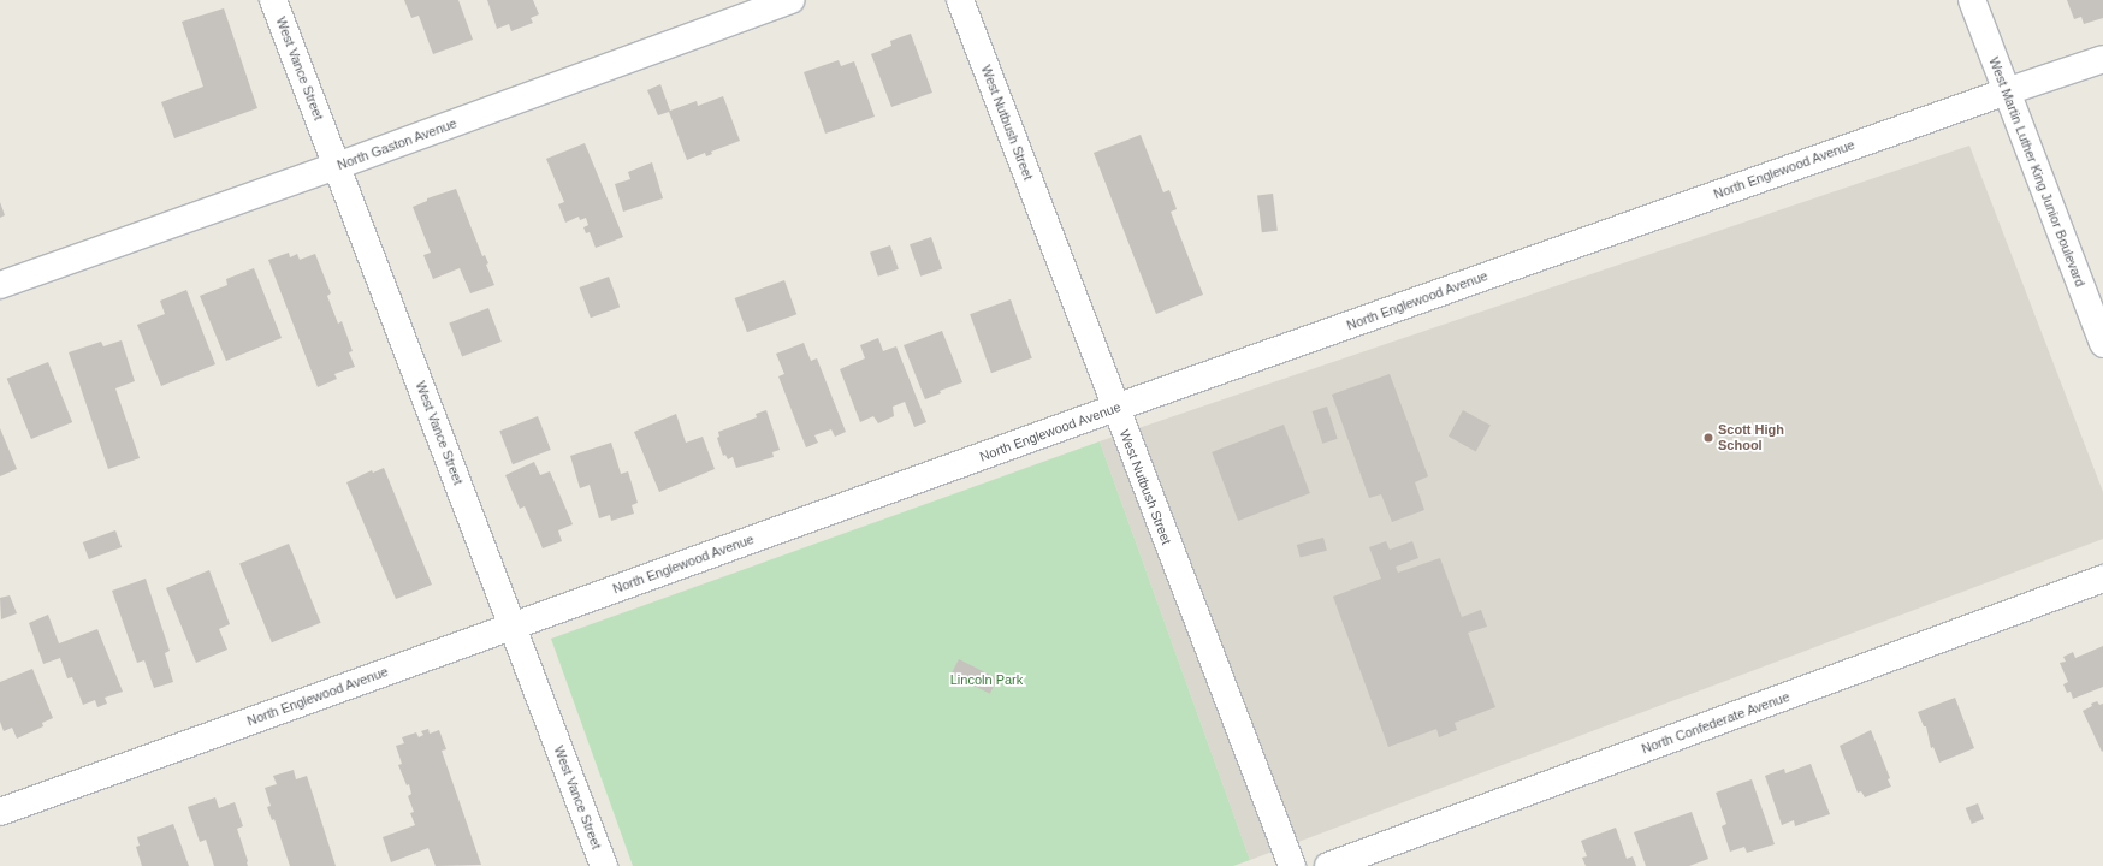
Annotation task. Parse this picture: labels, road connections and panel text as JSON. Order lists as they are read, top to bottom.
{
  "streets": {
    "street": [
      "West Vance Street",
      "West Nutbush Street",
      "North Gaston Avenue",
      "North Englewood Avenue",
      "West Martin Luther King Junior Boulevard",
      "North Confederate Avenue"
    ]
  },
  "crossings": [
    ["West Vance Street", "North Gaston Avenue"],
    ["West Vance Street", "North Englewood Avenue"],
    ["West Nutbush Street", "North Englewood Avenue"],
    ["North Englewood Avenue", "West Martin Luther King Junior Boulevard"]
  ],
  "parks": ["Lincoln Park"],
  "places": ["Scott High School"]
}
